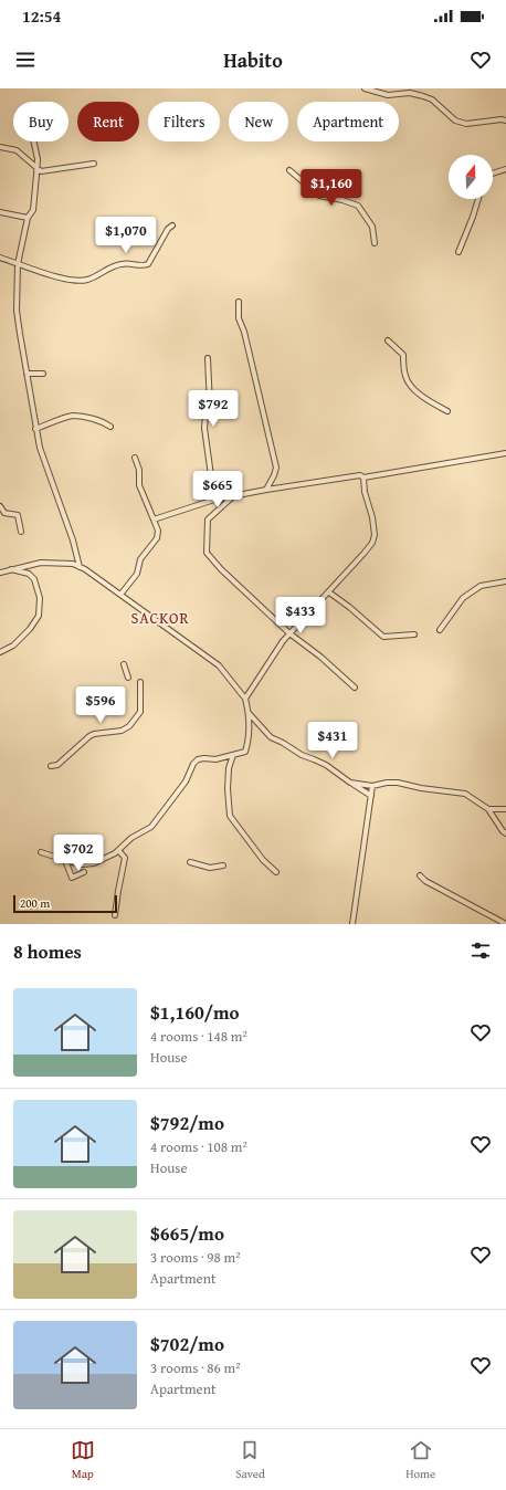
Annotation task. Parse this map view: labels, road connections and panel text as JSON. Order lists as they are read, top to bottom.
{
  "districts": ["SACKOR"],
  "scale_bar": "200 m",
  "north": "top",
  "page": {
    "status": "12:54",
    "header": "Habito",
    "chip": [
      "Buy",
      "Rent",
      "Filters",
      "New",
      "Apartment"
    ],
    "price": [
      "$1,160",
      "$1,070",
      "$792",
      "$665",
      "$433",
      "$596",
      "$431",
      "$702"
    ],
    "scale": "200 m",
    "heading": "8 homes",
    "list": [
      {
        "name": "$1,160/mo",
        "note": "4 rooms · 148 m² · House"
      },
      {
        "name": "$792/mo",
        "note": "4 rooms · 108 m² · House"
      },
      {
        "name": "$665/mo",
        "note": "3 rooms · 98 m² · Apartment"
      },
      {
        "name": "$702/mo",
        "note": "3 rooms · 86 m² · Apartment"
      }
    ],
    "tabs": ["Map", "Saved", "Home"]
  }
}
